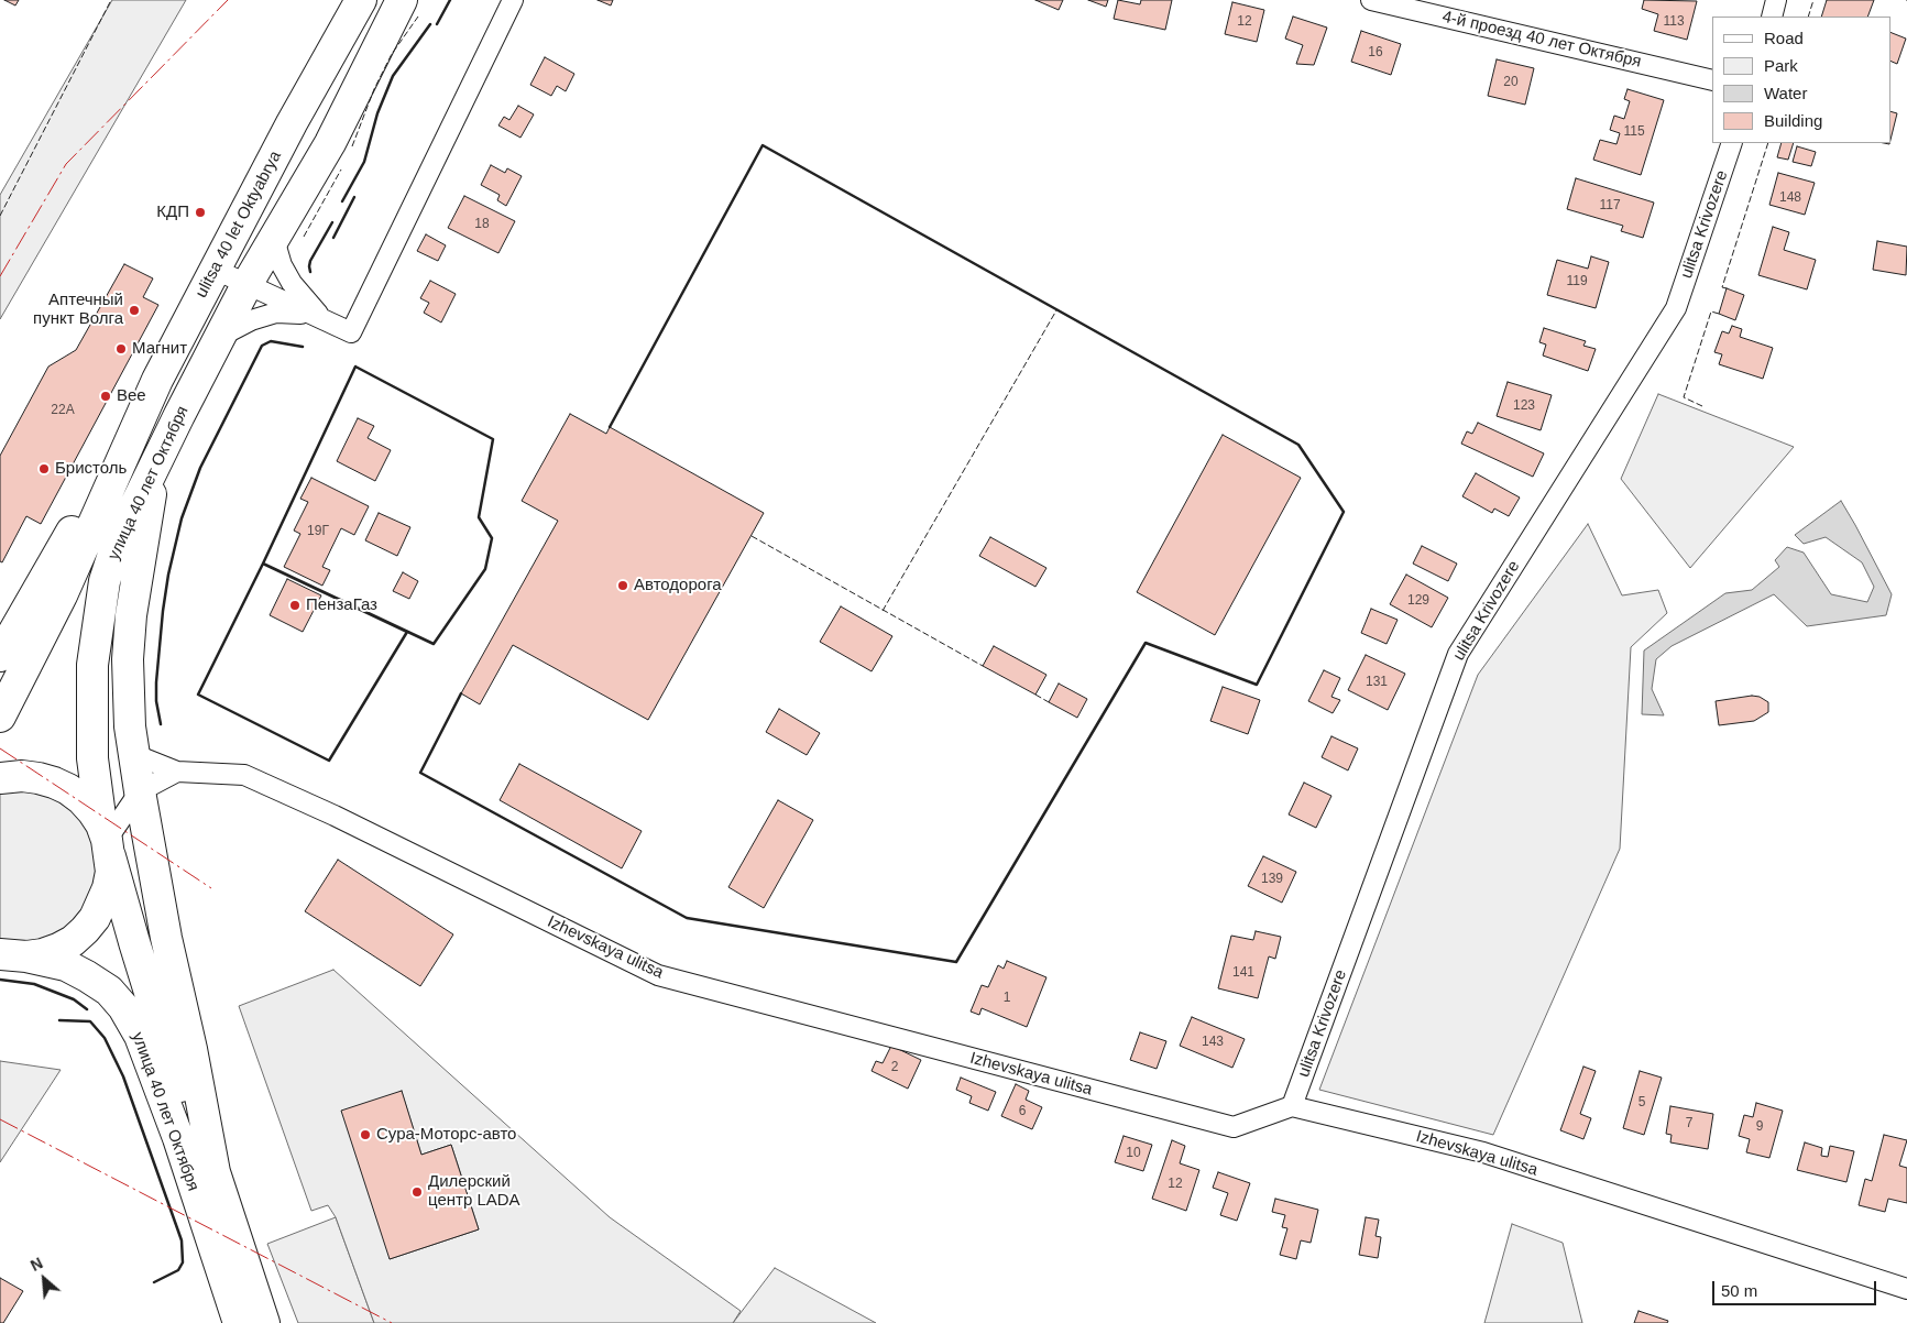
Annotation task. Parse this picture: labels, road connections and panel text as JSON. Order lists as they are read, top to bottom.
{
  "streets": {
    "main road": ["ulitsa 40 let Oktyabrya", "улица 40 лет Октября"],
    "street": ["4-й проезд 40 лет Октября", "ulitsa Krivozere", "Izhevskaya ulitsa"]
  },
  "crossings": [
    ["ulitsa 40 let Oktyabrya", "улица 40 лет Октября"],
    ["ulitsa Krivozere", "Izhevskaya ulitsa"],
    ["улица 40 лет Октября", "Izhevskaya ulitsa"]
  ],
  "places": [
    "КДП",
    "Аптечный пункт Волга",
    "Магнит",
    "Bee",
    "Бристоль",
    "Автодорога",
    "ПензаГаз",
    "Сура-Моторс-авто",
    "Дилерский центр LADA"
  ],
  "house_numbers": [
    "12",
    "113",
    "16",
    "20",
    "115",
    "148",
    "117",
    "18",
    "119",
    "123",
    "22А",
    "19Г",
    "129",
    "131",
    "139",
    "141",
    "1",
    "143",
    "2",
    "5",
    "6",
    "7",
    "9",
    "10",
    "12"
  ],
  "legend": [
    "Road",
    "Park",
    "Water",
    "Building"
  ],
  "scale_bar": "50 m",
  "north": "top left"
}
